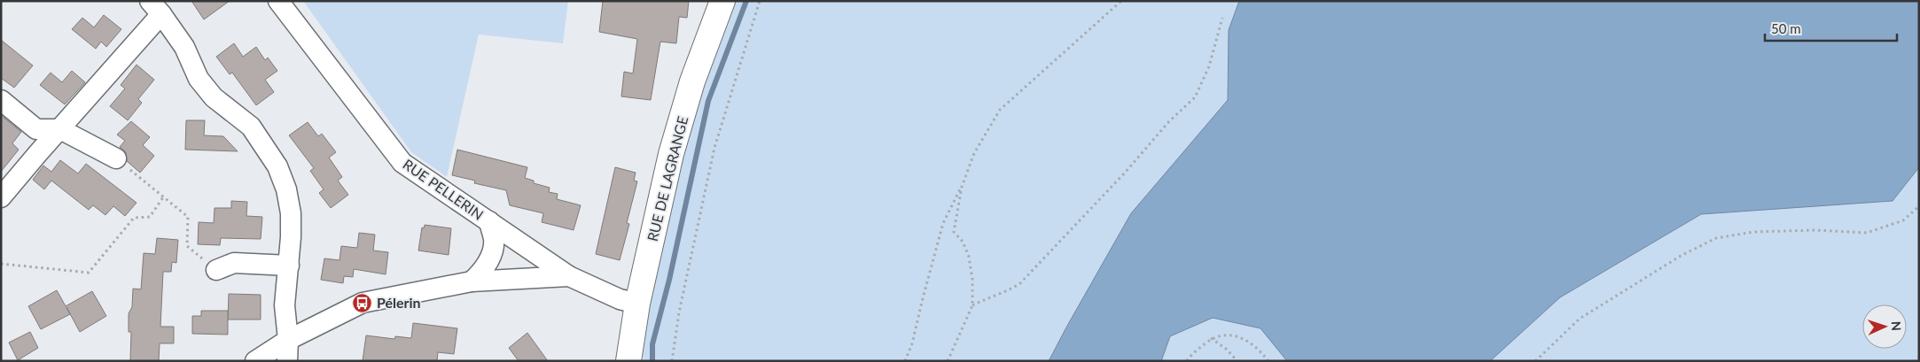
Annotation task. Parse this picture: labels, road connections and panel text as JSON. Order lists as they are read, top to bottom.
{
  "streets": {
    "street": ["RUE DE LAGRANGE", "RUE PELLERIN"]
  },
  "crossings": [
    ["RUE DE LAGRANGE", "RUE PELLERIN"]
  ],
  "places": {
    "bus stop": ["Pélerin"]
  },
  "scale_bar": "50 m",
  "north": "right"
}
